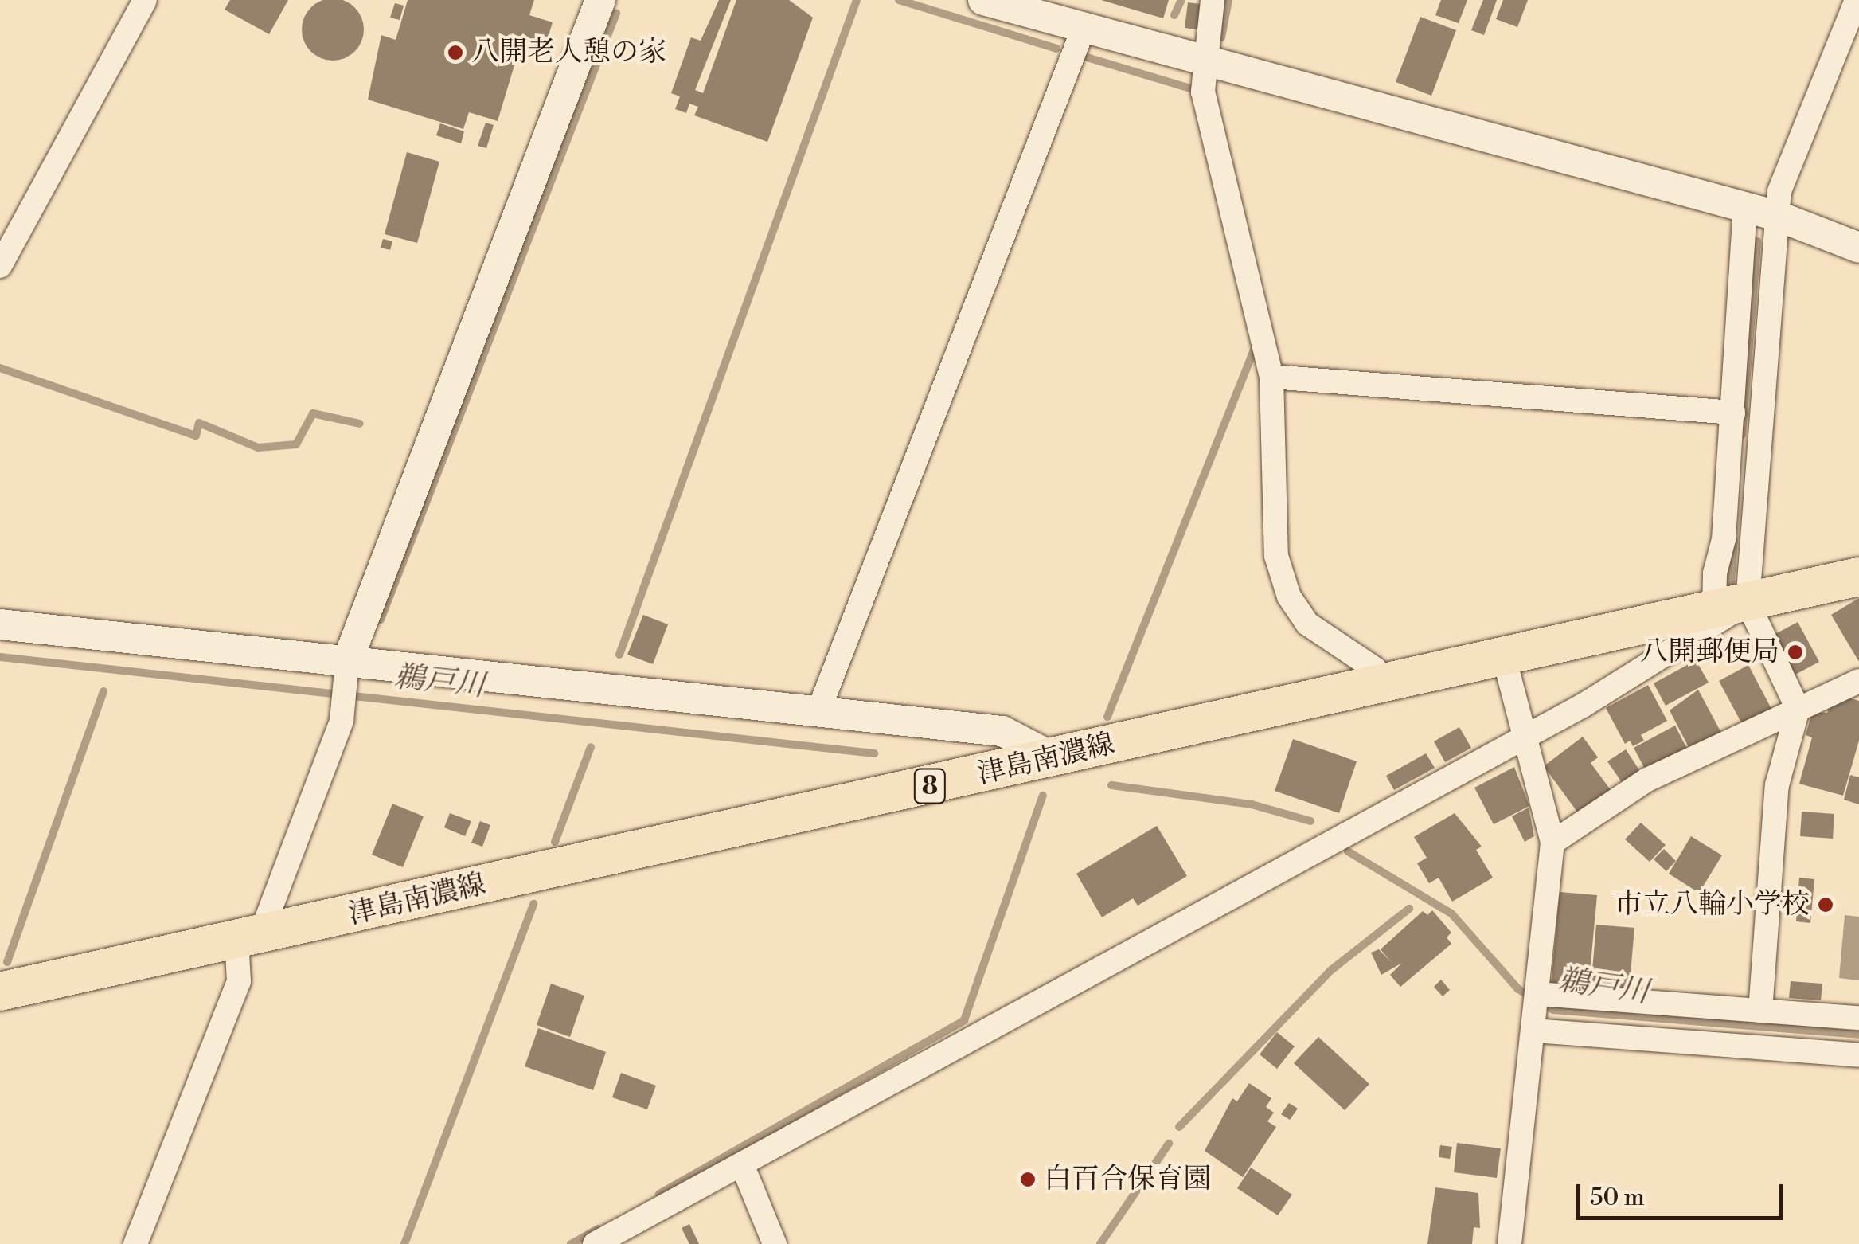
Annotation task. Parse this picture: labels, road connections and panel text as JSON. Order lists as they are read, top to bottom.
{
  "streets": {
    "main road": ["津島南濃線", "8"]
  },
  "water": ["鵜戸川"],
  "places": [
    "八開老人憩の家",
    "八開郵便局",
    "市立八輪小学校",
    "白百合保育園"
  ],
  "scale_bar": "50 m"
}
